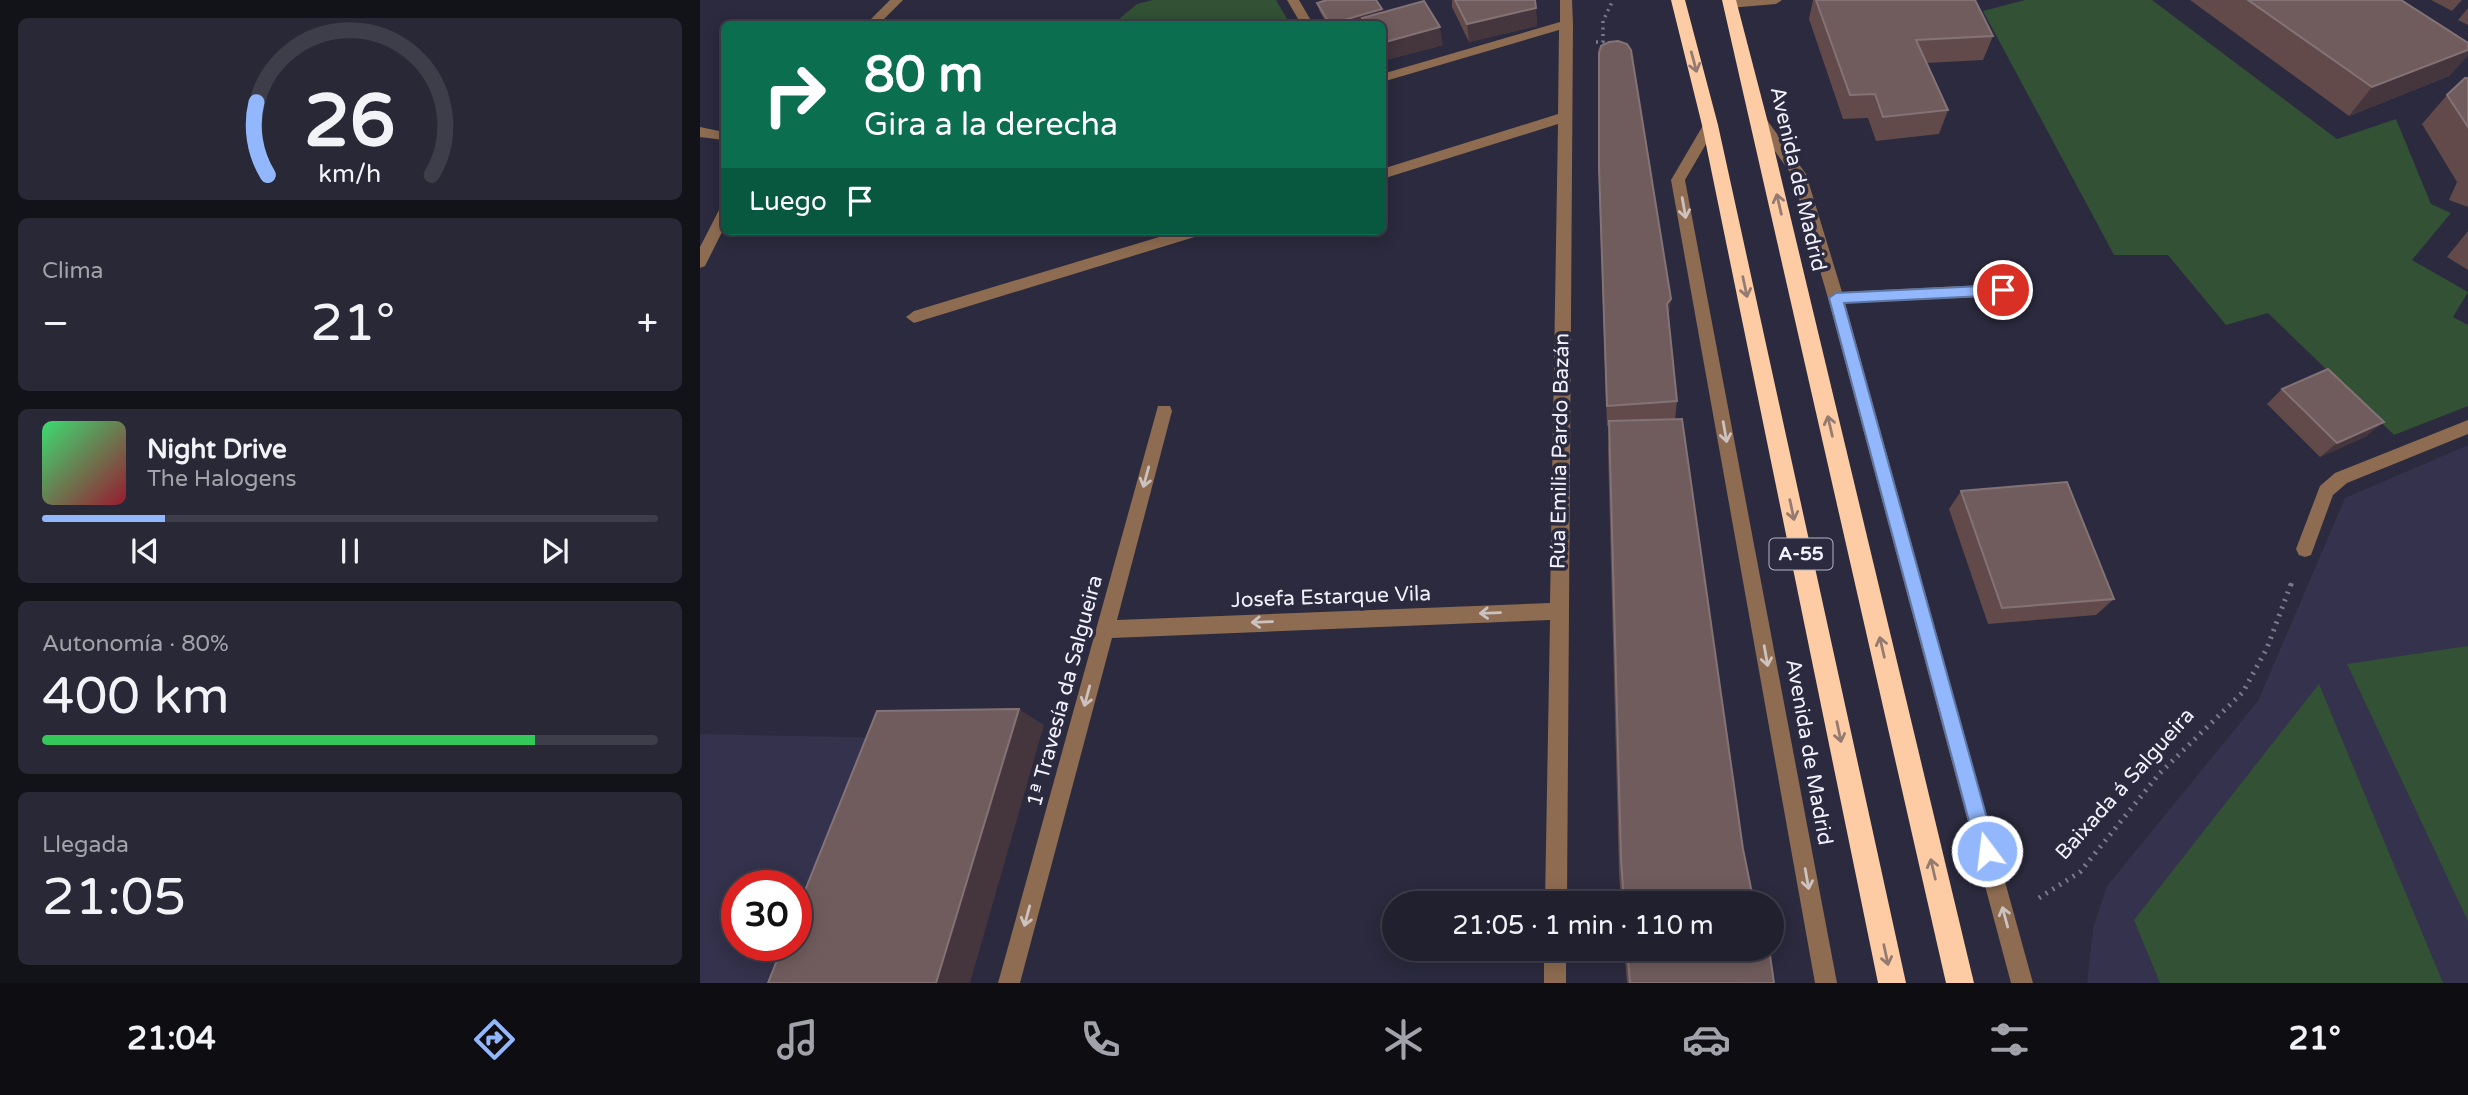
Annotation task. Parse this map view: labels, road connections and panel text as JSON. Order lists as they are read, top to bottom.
{
  "streets": {
    "highway": ["Avenida de Madrid", "A-55"],
    "street": ["Rúa Emilia Pardo Bazán", "Josefa Estarque Vila", "1ª Travesía da Salgueira"],
    "path": ["Baixada á Salgueira"]
  },
  "crossings": [
    ["Rúa Emilia Pardo Bazán", "Josefa Estarque Vila"],
    ["Josefa Estarque Vila", "1ª Travesía da Salgueira"]
  ],
  "one_way": ["Josefa Estarque Vila", "1ª Travesía da Salgueira"],
  "page": {
    "turn": ["80 m", "Gira a la derecha"],
    "then": "Luego",
    "tile": [
      "Clima",
      ["Autonomía · 80%", "400 km"],
      ["Llegada", "21:05"]
    ],
    "heat": ["−", "21°", "+"],
    "song": ["Night Drive", "The Halogens"],
    "limit": "30",
    "trip": "21:05 · 1 min · 110 m",
    "tabs": ["21:04", "21°"],
    "gauge": ["26", "km/h"]
  }
}
